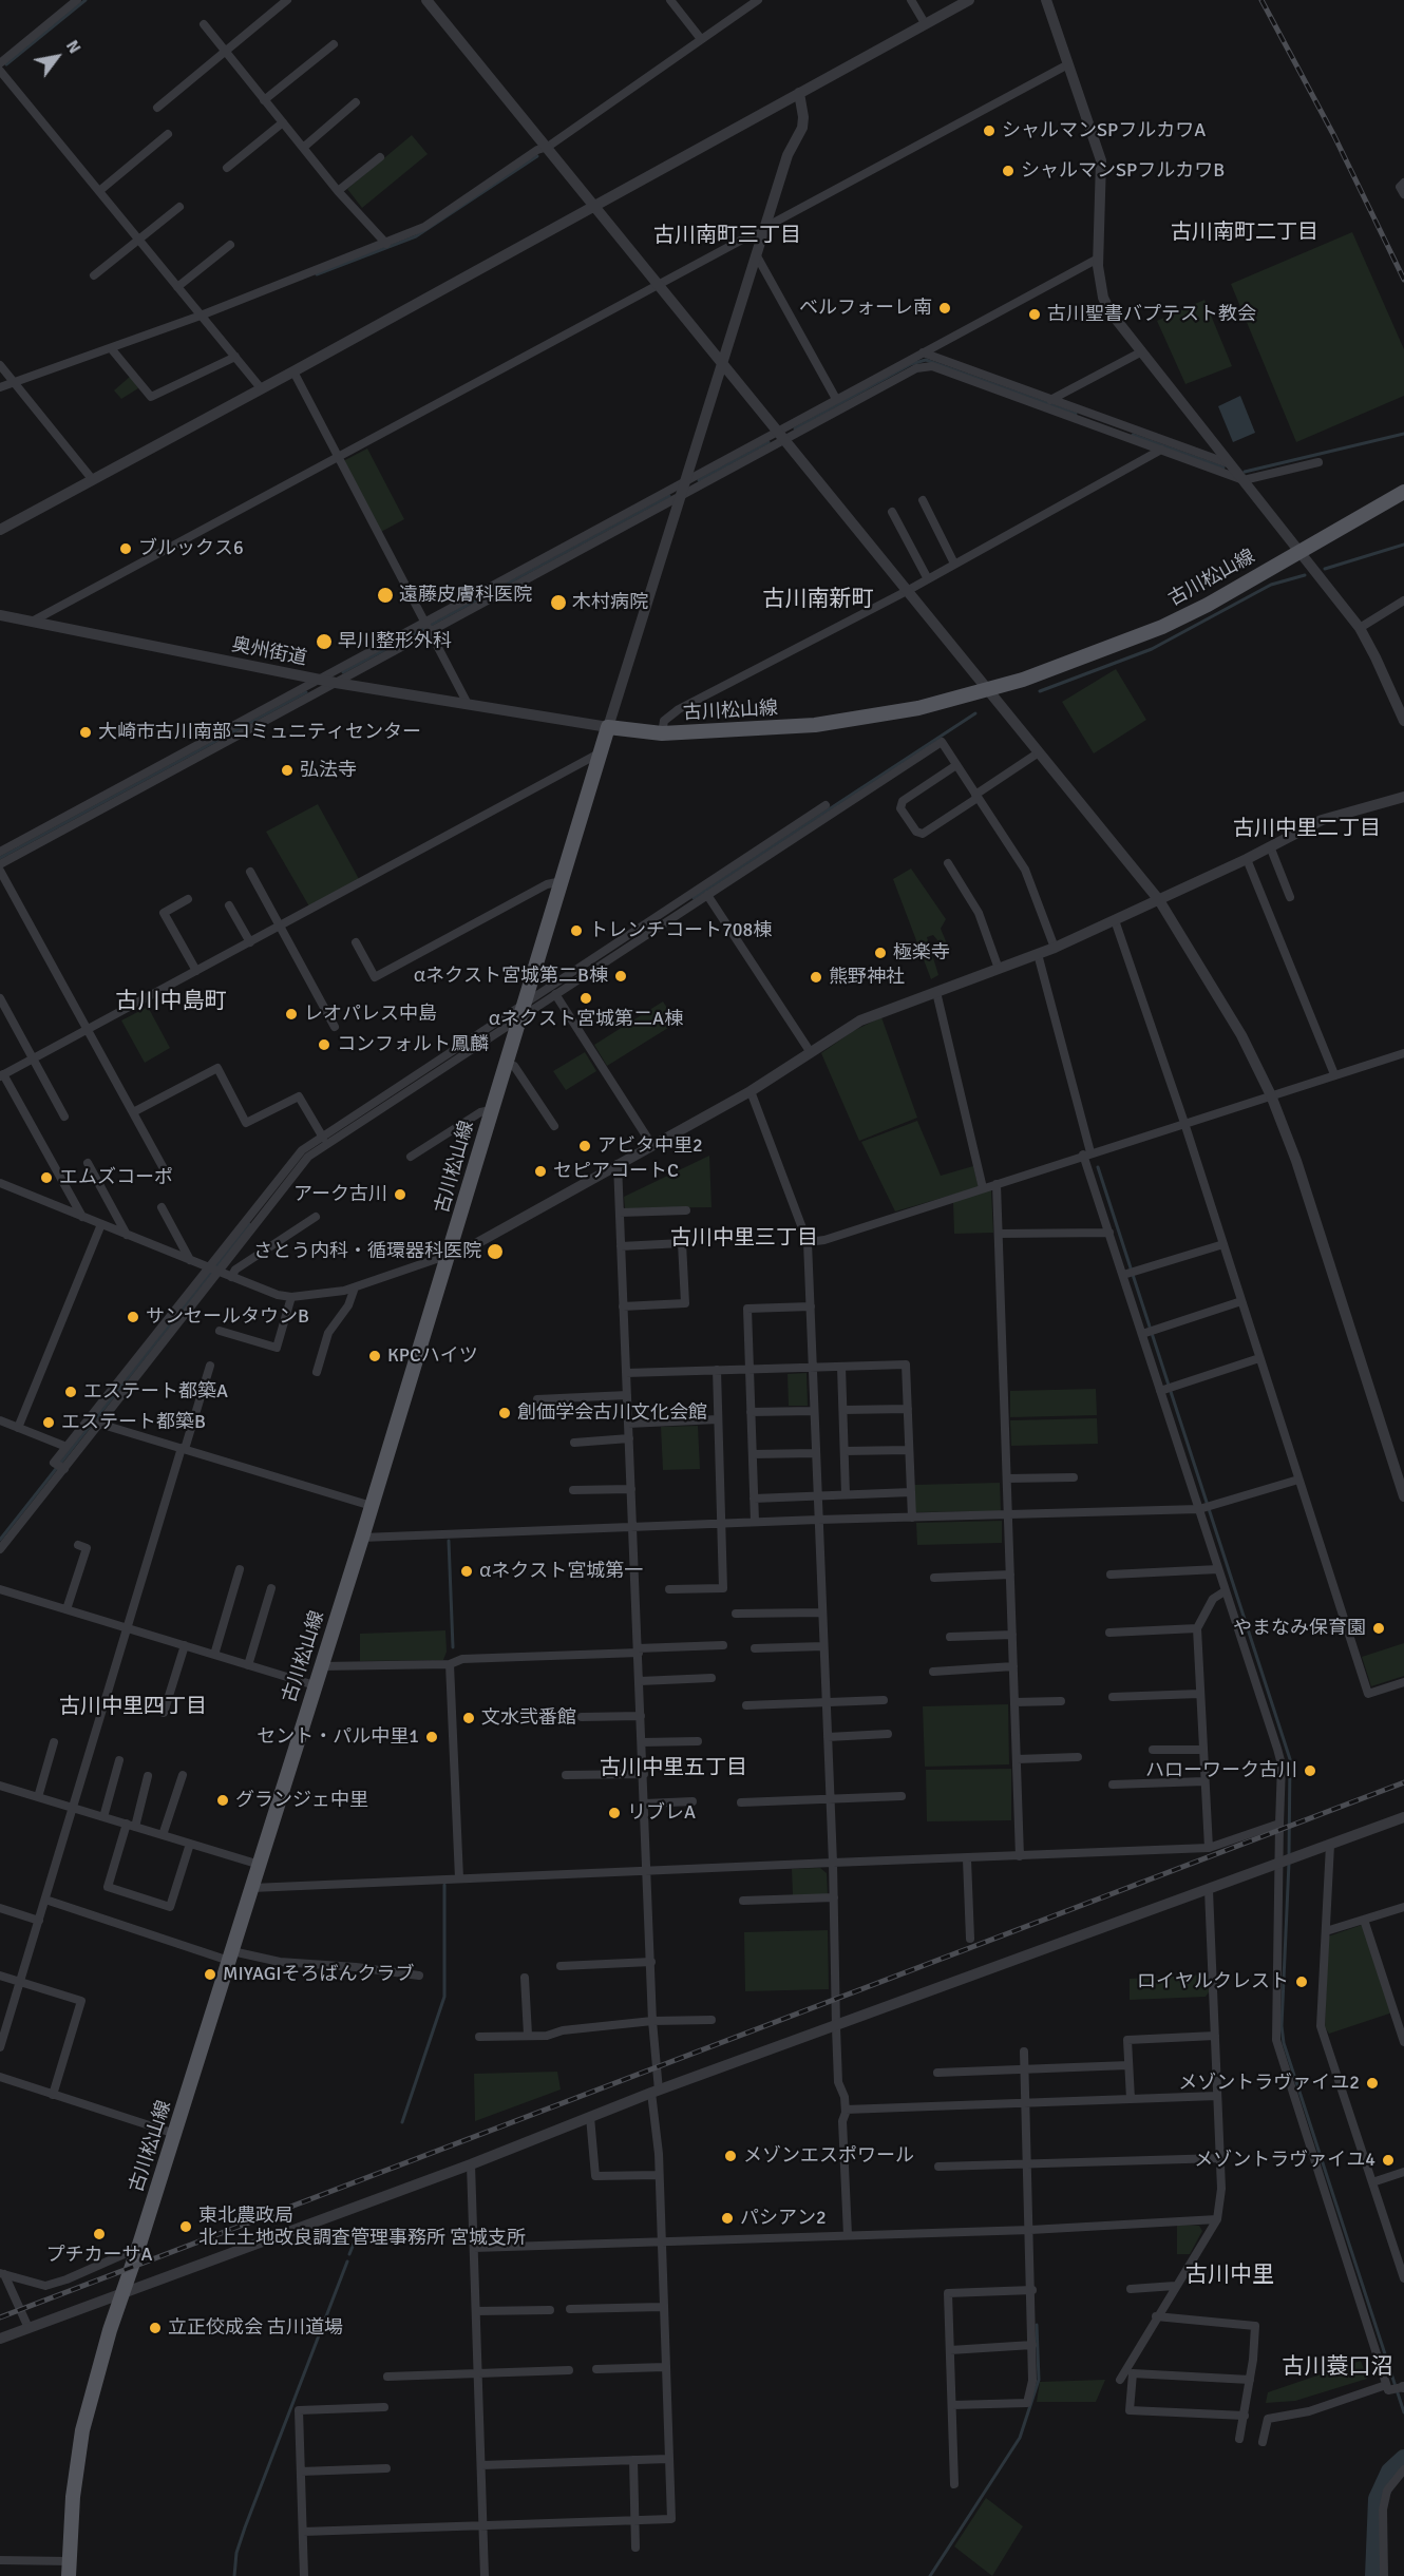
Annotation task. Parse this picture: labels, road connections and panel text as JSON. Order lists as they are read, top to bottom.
{
  "streets": {
    "main road": ["古川松山線"],
    "street": ["奥州街道"]
  },
  "crossings": [
    ["古川松山線", "奥州街道"]
  ],
  "districts": [
    "古川南町二丁目",
    "古川南町三丁目",
    "古川南新町",
    "古川中里二丁目",
    "古川中島町",
    "古川中里三丁目",
    "古川中里四丁目",
    "古川中里五丁目",
    "古川中里",
    "古川蓑口沼"
  ],
  "places": [
    "シャルマンSPフルカワA",
    "シャルマンSPフルカワB",
    "ベルフォーレ南",
    "古川聖書バプテスト教会",
    "ブルックス6",
    "遠藤皮膚科医院",
    "木村病院",
    "早川整形外科",
    "大崎市古川南部コミュニティセンター",
    "弘法寺",
    "トレンチコート708棟",
    "極楽寺",
    "αネクスト宮城第二B棟",
    "熊野神社",
    "αネクスト宮城第二A棟",
    "レオパレス中島",
    "コンフォルト鳳麟",
    "アビタ中里2",
    "セピアコートC",
    "エムズコーポ",
    "アーク古川",
    "さとう内科・循環器科医院",
    "サンセールタウンB",
    "KPCハイツ",
    "エステート都築A",
    "創価学会古川文化会館",
    "エステート都築B",
    "αネクスト宮城第一",
    "やまなみ保育園",
    "文水弐番館",
    "セント・パル中里1",
    "ハローワーク古川",
    "グランジェ中里",
    "リブレA",
    "MIYAGIそろばんクラブ",
    "ロイヤルクレスト",
    "メゾントラヴァイユ2",
    "メゾンエスポワール",
    "メゾントラヴァイユ4",
    "パシアン2",
    "東北農政局 北上土地改良調査管理事務所 宮城支所",
    "プチカーサA",
    "立正佼成会 古川道場"
  ],
  "north": "top right"
}
